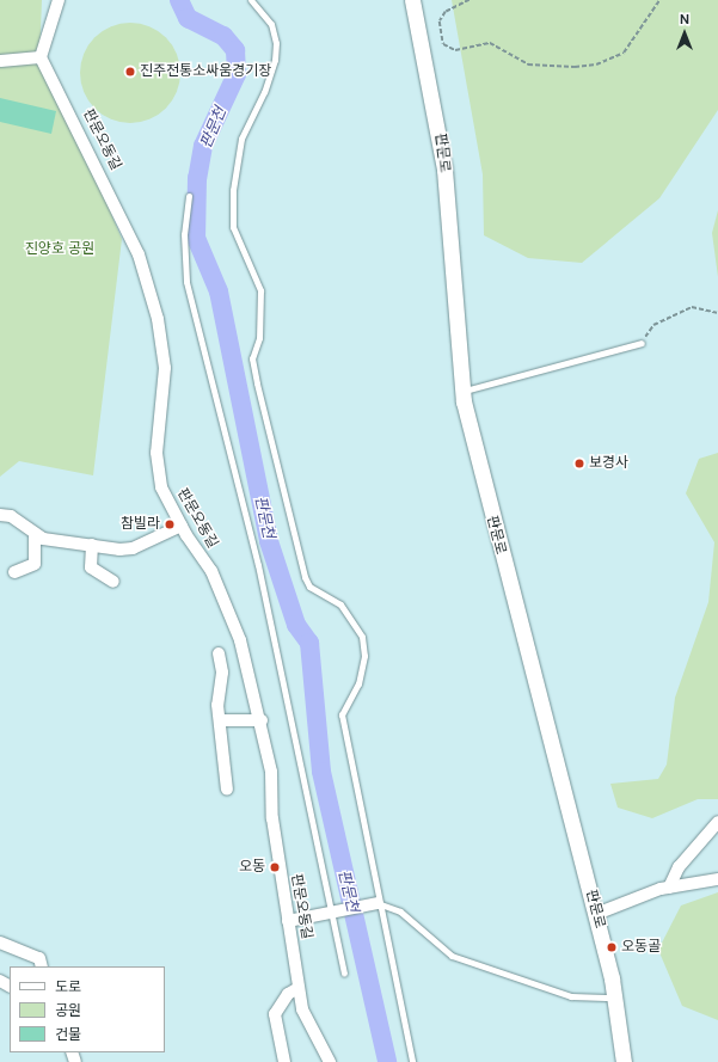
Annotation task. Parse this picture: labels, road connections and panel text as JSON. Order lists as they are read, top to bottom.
{
  "streets": {
    "street": ["판문오동길", "판문로"]
  },
  "water": ["판문천"],
  "parks": ["진양호 공원"],
  "places": [
    "진주전통소싸움경기장",
    "보경사",
    "참빌라",
    "오동",
    "오동골"
  ],
  "legend": ["도로", "공원", "건물"],
  "north": "top"
}
